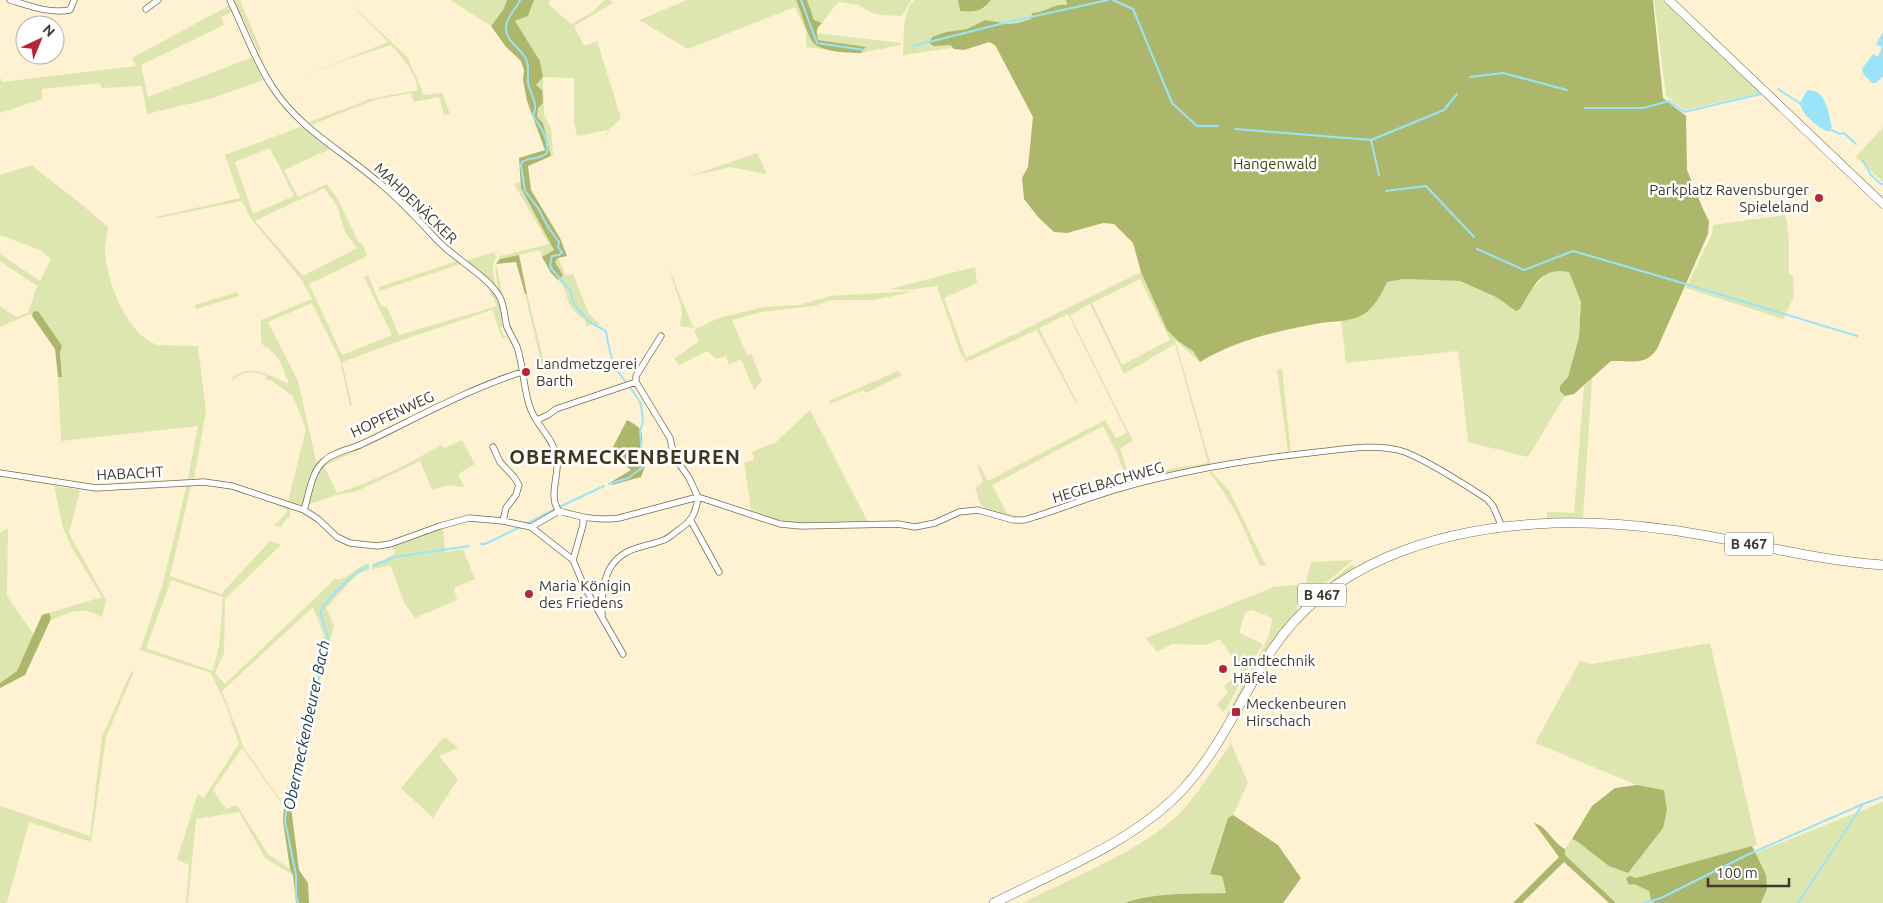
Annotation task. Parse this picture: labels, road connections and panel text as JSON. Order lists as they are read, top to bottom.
{
  "streets": {
    "main road": ["B 467"],
    "street": [
      "MAHDENÄCKER",
      "HOPFENWEG",
      "HABACHT",
      "HEGELBACHWEG"
    ]
  },
  "crossings": [
    ["MAHDENÄCKER", "HOPFENWEG"],
    ["HOPFENWEG", "HABACHT"],
    ["HEGELBACHWEG", "B 467"]
  ],
  "districts": ["OBERMECKENBEUREN"],
  "water": ["Obermeckenbeurer Bach"],
  "parks": ["Hangenwald"],
  "places": {
    "other": [
      "Parkplatz Ravensburger Spieleland",
      "Landmetzgerei Barth",
      "Maria Königin des Friedens",
      "Landtechnik Häfele"
    ],
    "transit": ["Meckenbeuren Hirschach"]
  },
  "scale_bar": "100 m",
  "north": "top right"
}
